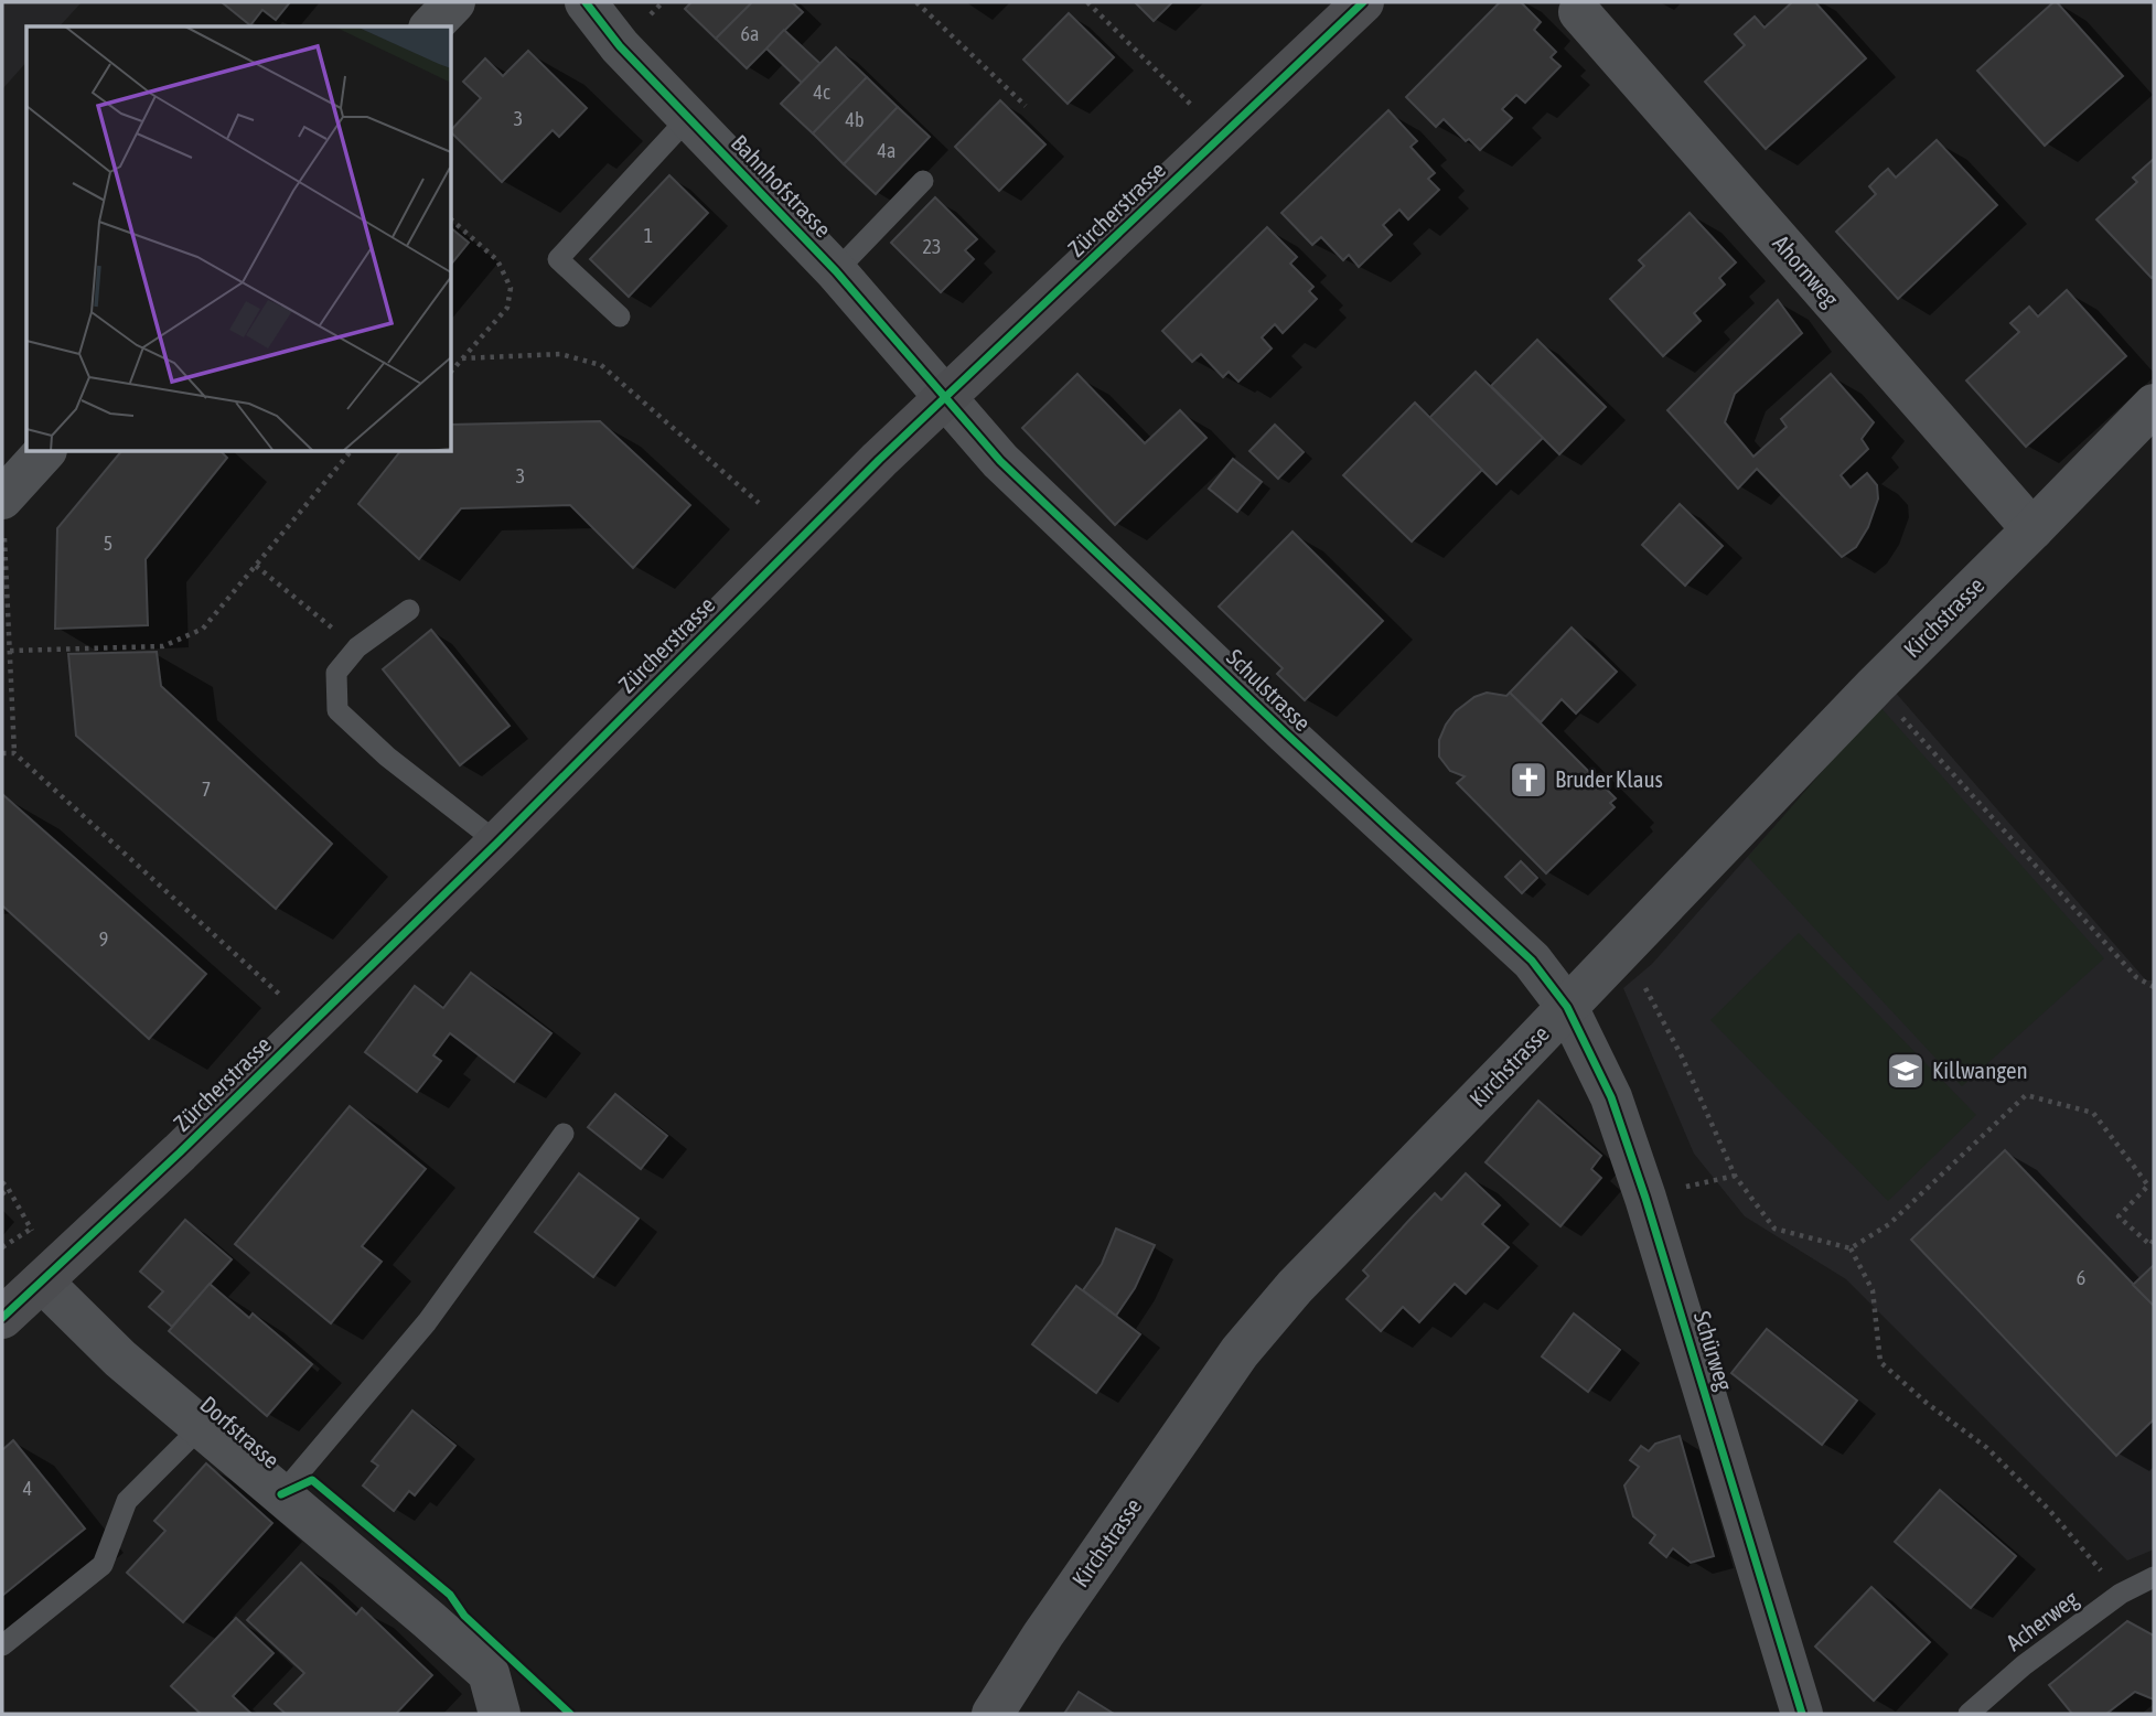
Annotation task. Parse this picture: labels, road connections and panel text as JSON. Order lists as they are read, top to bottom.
{
  "streets": {
    "main road": ["Zürcherstrasse"],
    "street": [
      "Bahnhofstrasse",
      "Ahornweg",
      "Kirchstrasse",
      "Schulstrasse",
      "Schürweg",
      "Dorfstrasse"
    ],
    "lane": ["Acherweg"]
  },
  "crossings": [
    ["Bahnhofstrasse", "Zürcherstrasse"],
    ["Bahnhofstrasse", "Schulstrasse"],
    ["Zürcherstrasse", "Schulstrasse"],
    ["Zürcherstrasse", "Dorfstrasse"],
    ["Ahornweg", "Kirchstrasse"],
    ["Kirchstrasse", "Schulstrasse"],
    ["Kirchstrasse", "Schürweg"],
    ["Schulstrasse", "Schürweg"]
  ],
  "places": {
    "church": ["Bruder Klaus"],
    "school or university": ["Killwangen"]
  },
  "house_numbers": [
    "6a",
    "4c",
    "3",
    "4b",
    "4a",
    "1",
    "23",
    "3",
    "5",
    "7",
    "9",
    "6",
    "4"
  ]
}
